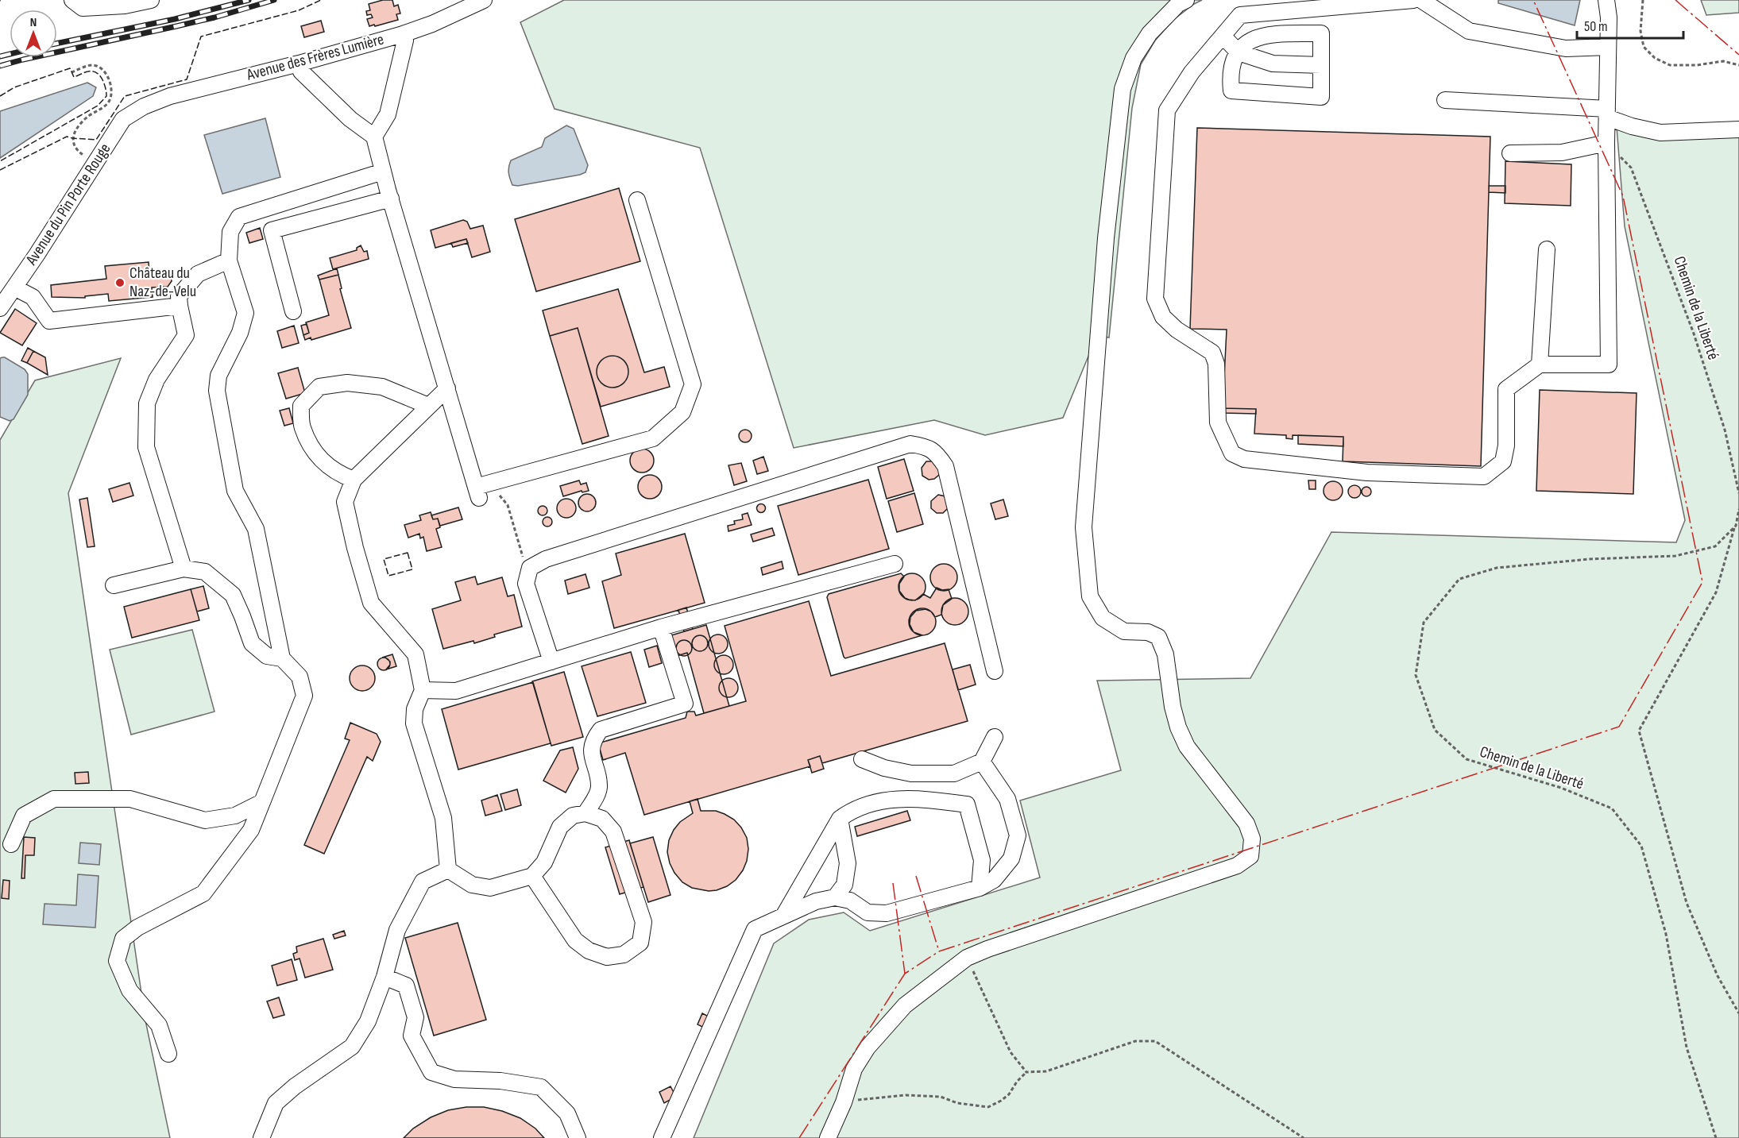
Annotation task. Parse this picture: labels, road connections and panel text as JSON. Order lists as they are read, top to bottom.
{
  "streets": {
    "street": ["Avenue des Frères Lumière", "Avenue du Pin Porte Rouge"],
    "path": ["Chemin de la Liberté"]
  },
  "crossings": [
    ["Avenue des Frères Lumière", "Avenue du Pin Porte Rouge"]
  ],
  "places": ["Château du Naz-de-Velu"],
  "scale_bar": "50 m",
  "north": "top"
}
